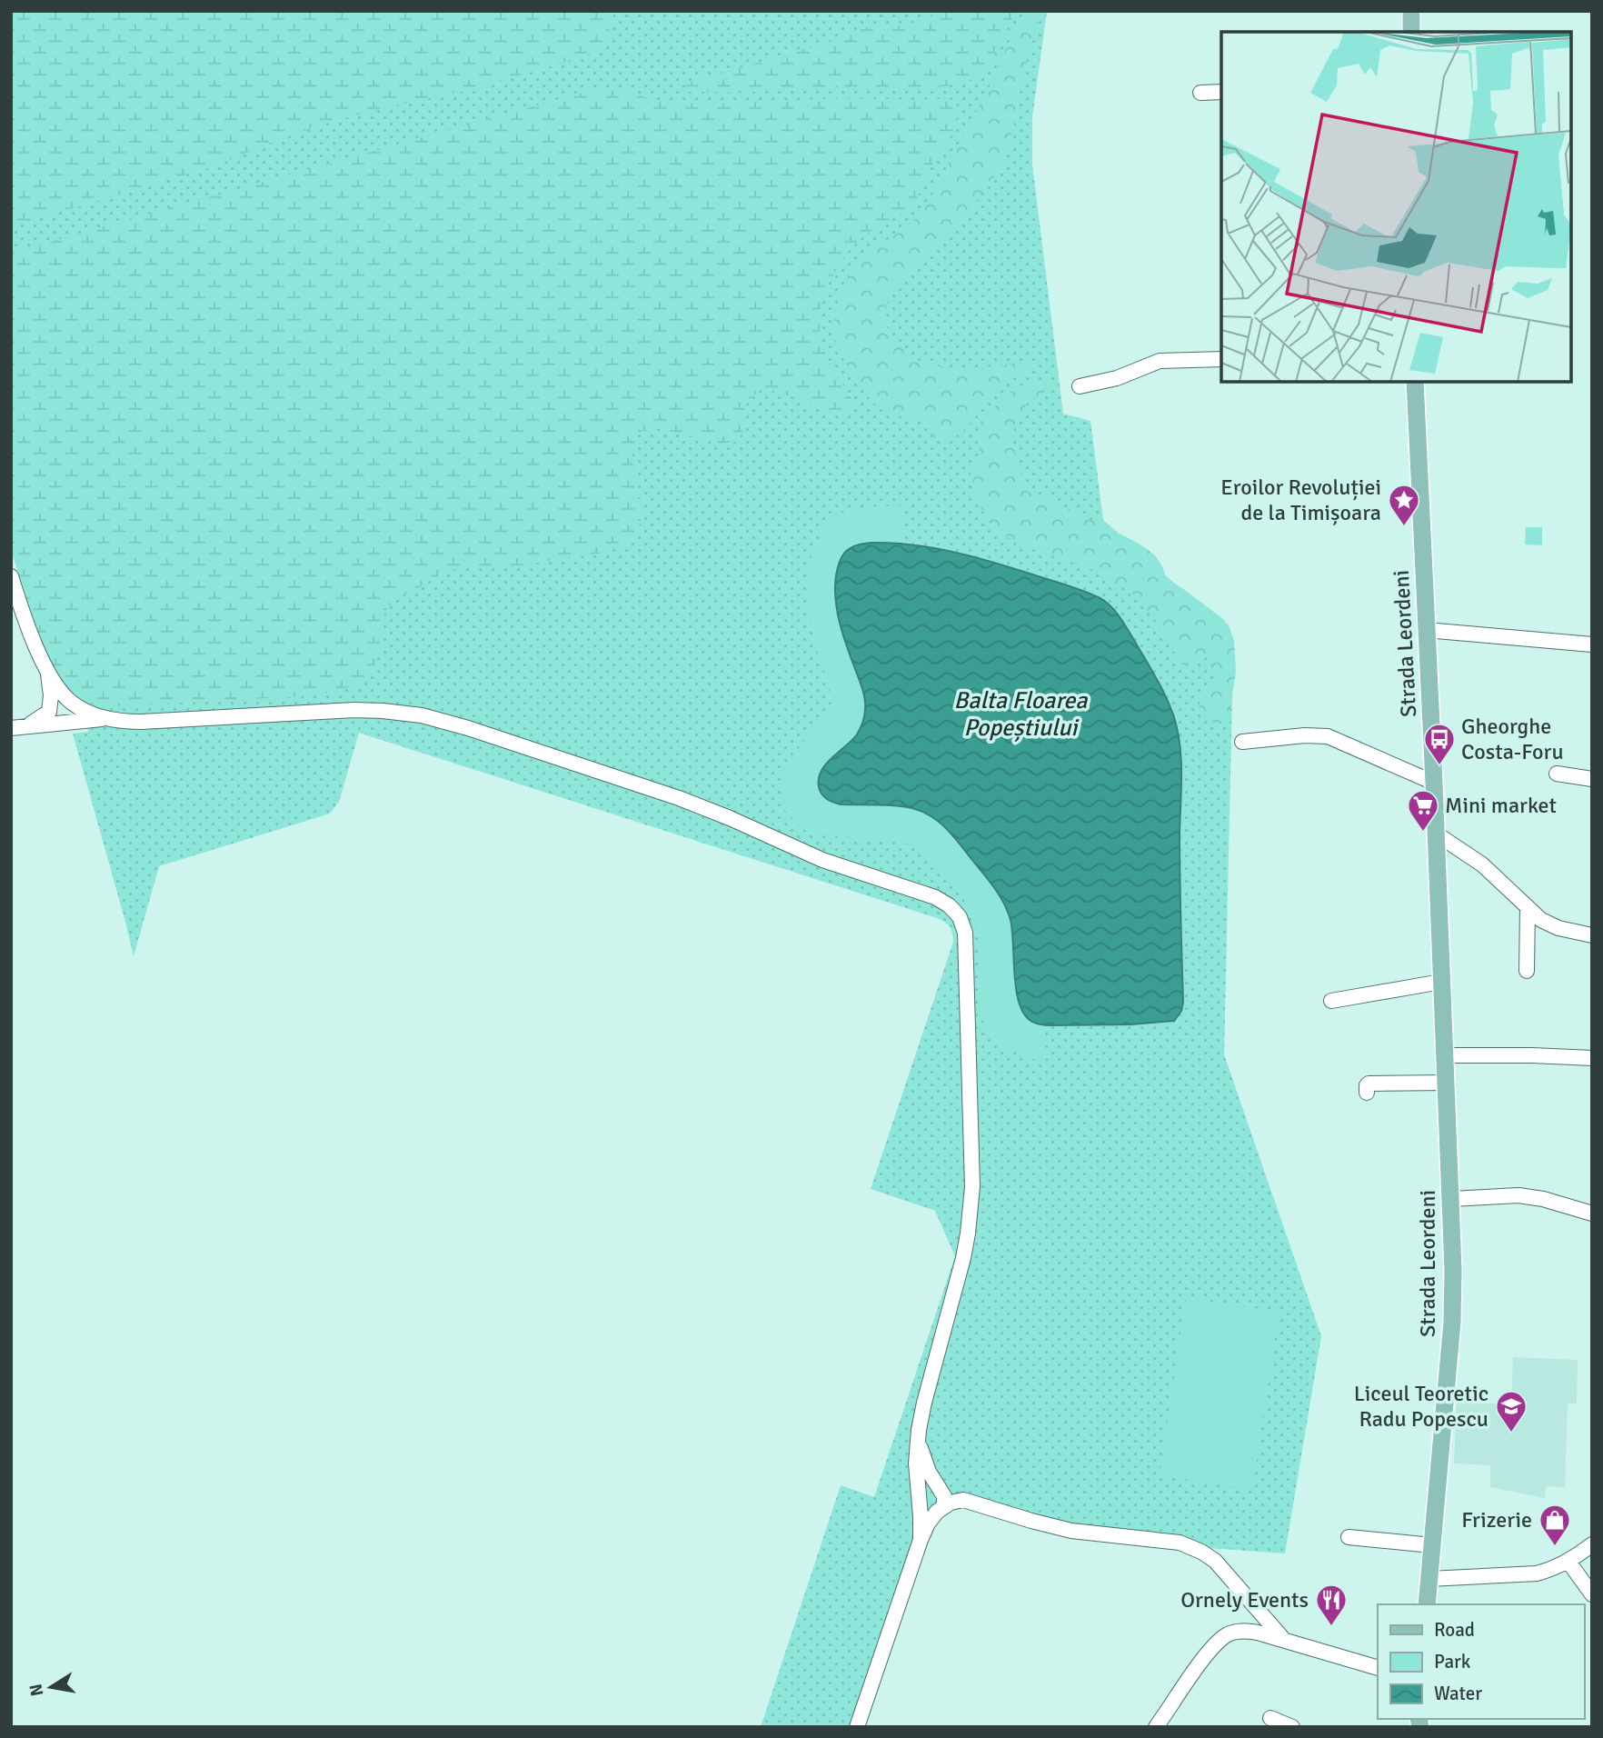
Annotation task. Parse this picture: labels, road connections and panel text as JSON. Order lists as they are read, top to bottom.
{
  "streets": {
    "main road": ["Strada Leordeni"]
  },
  "water": ["Balta Floarea Popeștiului"],
  "places": {
    "place": ["Eroilor Revoluției de la Timișoara"],
    "bus stop": ["Gheorghe Costa-Foru"],
    "supermarket": ["Mini market"],
    "school or university": ["Liceul Teoretic Radu Popescu"],
    "shop": ["Frizerie"],
    "restaurant": ["Ornely Events"]
  },
  "legend": ["Road", "Park", "Water"],
  "north": "left"
}
